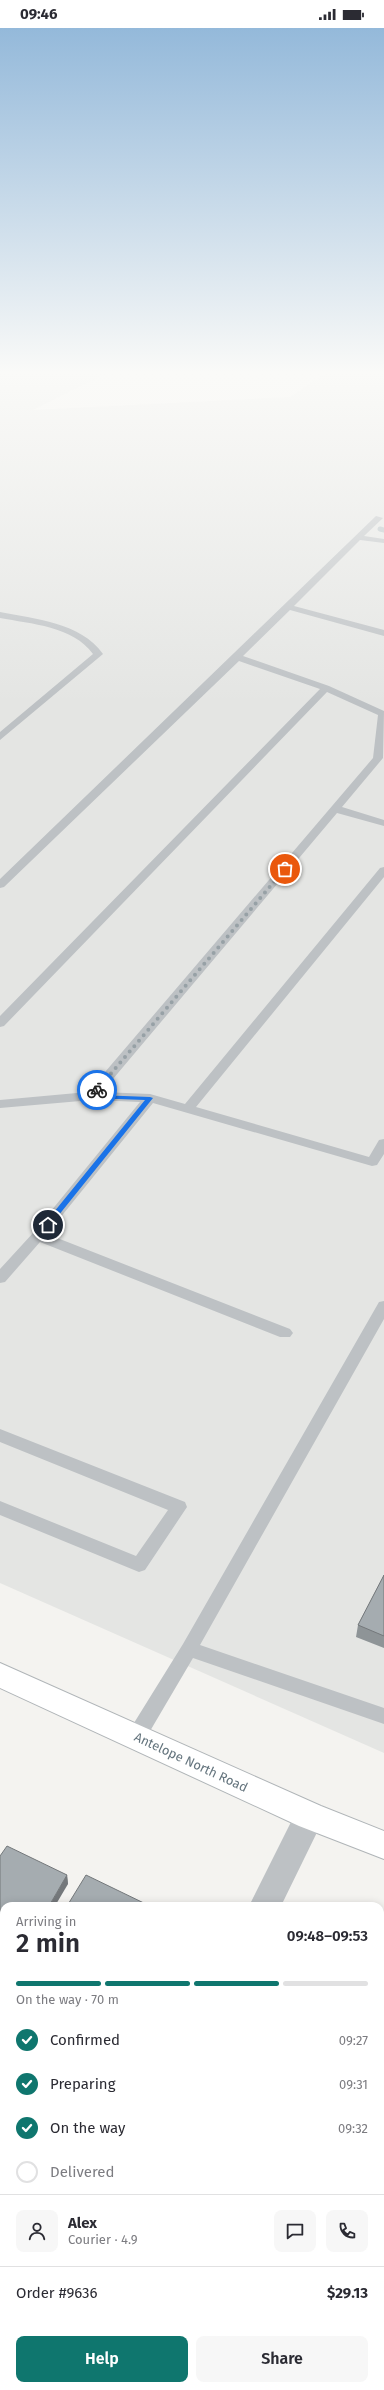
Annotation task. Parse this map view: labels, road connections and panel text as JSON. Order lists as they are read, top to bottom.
{
  "streets": {
    "main road": ["Antelope North Road"]
  },
  "page": {
    "status": "09:46",
    "heading": ["2 min", "Arriving in", "09:48–09:53"],
    "panel": [
      "Alex",
      "Courier · 4.9",
      "Order #9636",
      "$29.13"
    ],
    "bar": "On the way · 70 m",
    "list": [
      ["Confirmed", "09:27"],
      ["Preparing", "09:31"],
      ["On the way", "09:32"],
      "Delivered"
    ],
    "buttons": ["Help", "Share"]
  }
}
